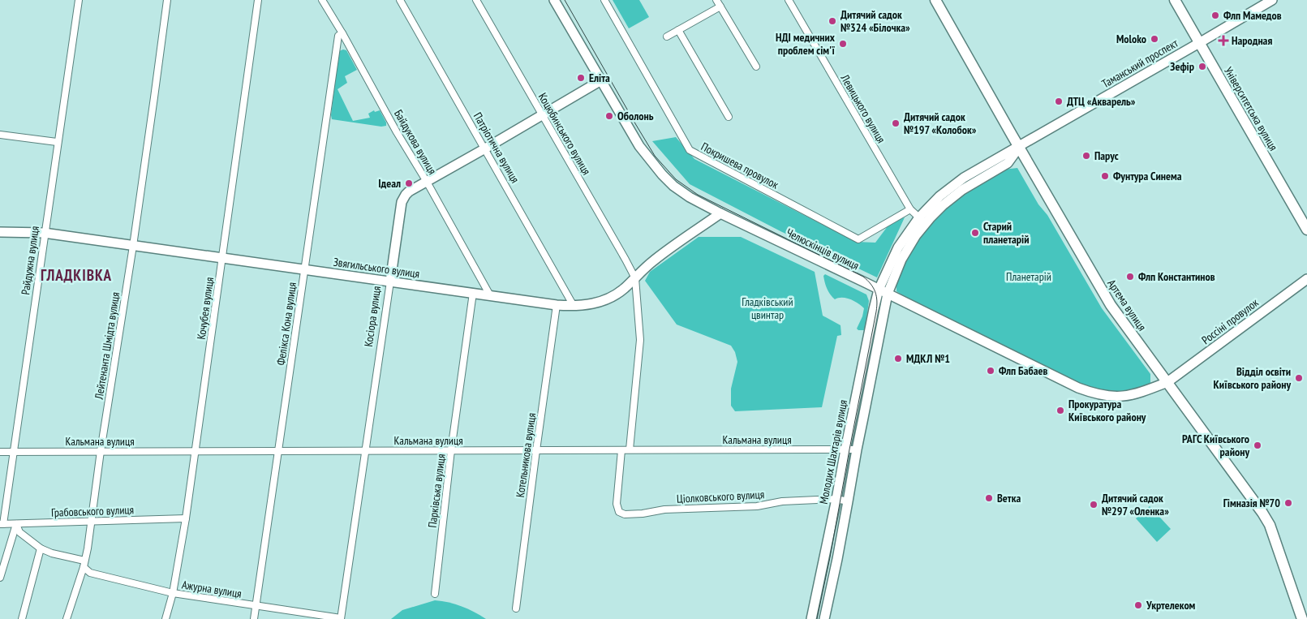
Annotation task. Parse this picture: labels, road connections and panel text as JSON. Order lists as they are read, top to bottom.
{
  "streets": {
    "main road": ["Університетська вулиця", "Артема вулиця"],
    "street": [
      "Таманський проспект",
      "Левицького вулиця",
      "Коцюбинського вулиця",
      "Байдукова вулиця",
      "Патріотична вулиця",
      "Покришева провулок",
      "Челюскінців вулиця",
      "Райдужна вулиця",
      "Звягильського вулиця",
      "Кочубея вулиця",
      "Косіора вулиця",
      "Россіні провулок",
      "Фелікса Кона вулиця",
      "Лейтенанта Шмідта вулиця",
      "Кальмана вулиця",
      "Молодих Шахтарів вулиця",
      "Котельникова вулиця",
      "Парківська вулиця",
      "Ціолковського вулиця",
      "Грабовського вулиця",
      "Ажурна вулиця"
    ]
  },
  "crossings": [
    ["Таманський проспект", "Левицького вулиця"],
    ["Таманський проспект", "Університетська вулиця"],
    ["Таманський проспект", "Челюскінців вулиця"],
    ["Таманський проспект", "Артема вулиця"],
    ["Таманський проспект", "Молодих Шахтарів вулиця"],
    ["Левицького вулиця", "Покришева провулок"],
    ["Коцюбинського вулиця", "Звягильського вулиця"],
    ["Коцюбинського вулиця", "Косіора вулиця"],
    ["Байдукова вулиця", "Звягильського вулиця"],
    ["Байдукова вулиця", "Косіора вулиця"],
    ["Байдукова вулиця", "Фелікса Кона вулиця"],
    ["Патріотична вулиця", "Звягильського вулиця"],
    ["Патріотична вулиця", "Косіора вулиця"],
    ["Челюскінців вулиця", "Звягильського вулиця"],
    ["Челюскінців вулиця", "Артема вулиця"],
    ["Челюскінців вулиця", "Косіора вулиця"],
    ["Челюскінців вулиця", "Россіні провулок"],
    ["Челюскінців вулиця", "Молодих Шахтарів вулиця"],
    ["Райдужна вулиця", "Звягильського вулиця"],
    ["Райдужна вулиця", "Кальмана вулиця"],
    ["Райдужна вулиця", "Грабовського вулиця"],
    ["Звягильського вулиця", "Кочубея вулиця"],
    ["Звягильського вулиця", "Косіора вулиця"],
    ["Звягильського вулиця", "Фелікса Кона вулиця"],
    ["Звягильського вулиця", "Лейтенанта Шмідта вулиця"],
    ["Звягильського вулиця", "Котельникова вулиця"],
    ["Звягильського вулиця", "Парківська вулиця"],
    ["Артема вулиця", "Россіні провулок"],
    ["Кочубея вулиця", "Кальмана вулиця"],
    ["Кочубея вулиця", "Грабовського вулиця"],
    ["Кочубея вулиця", "Ажурна вулиця"],
    ["Косіора вулиця", "Кальмана вулиця"],
    ["Косіора вулиця", "Ажурна вулиця"],
    ["Фелікса Кона вулиця", "Кальмана вулиця"],
    ["Фелікса Кона вулиця", "Ажурна вулиця"],
    ["Лейтенанта Шмідта вулиця", "Кальмана вулиця"],
    ["Лейтенанта Шмідта вулиця", "Грабовського вулиця"],
    ["Лейтенанта Шмідта вулиця", "Ажурна вулиця"],
    ["Кальмана вулиця", "Молодих Шахтарів вулиця"],
    ["Кальмана вулиця", "Котельникова вулиця"],
    ["Кальмана вулиця", "Парківська вулиця"],
    ["Кальмана вулиця", "Ціолковського вулиця"],
    ["Молодих Шахтарів вулиця", "Ціолковського вулиця"],
    ["Грабовського вулиця", "Ажурна вулиця"]
  ],
  "districts": ["ГЛАДКІВКА"],
  "parks": ["Планетарій", "Гладківський цвинтар"],
  "places": {
    "other": [
      "Флп Мамедов",
      "Дитячий садок №324 «Білочка»",
      "Moloko",
      "НДІ медичних проблем сім'ї",
      "Зефір",
      "Еліта",
      "ДТЦ «Акварель»",
      "Оболонь",
      "Дитячий садок №197 «Колобок»",
      "Парус",
      "Фунтура Синема",
      "Ідеал",
      "Старий планетарій",
      "Флп Константинов",
      "МДКЛ №1",
      "Флп Бабаев",
      "Відділ освіти Київського району",
      "Прокуратура Київського району",
      "РАГС Київського району",
      "Ветка",
      "Гімназія №70",
      "Дитячий садок №297 «Оленка»",
      "Укртелеком"
    ],
    "health": ["Народная"]
  }
}
